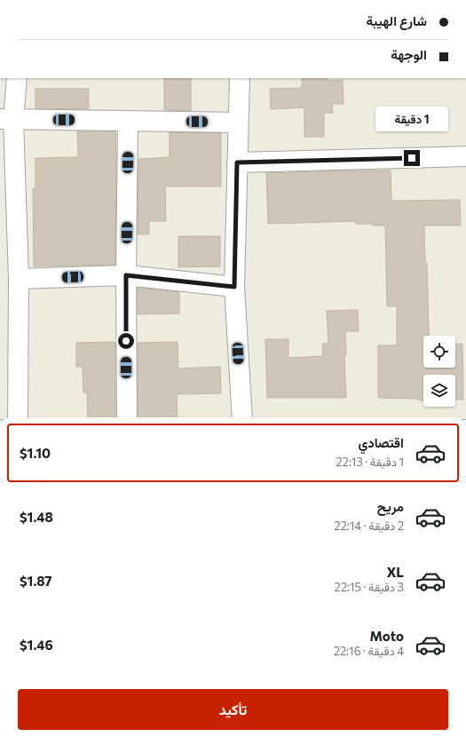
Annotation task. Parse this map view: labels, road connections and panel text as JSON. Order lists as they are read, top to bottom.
{
  "page": {
    "banner": ["شارع الهيبة", "الوجهة"],
    "bubble": "1 دقيقة",
    "list": [
      {
        "name": "اقتصادي",
        "note": "1 دقيقة · 22:13",
        "value": "$1.10"
      },
      {
        "name": "مريح",
        "note": "2 دقيقة · 22:14",
        "value": "$1.48"
      },
      {
        "name": "XL",
        "note": "3 دقيقة · 22:15",
        "value": "$1.87"
      },
      {
        "name": "Moto",
        "note": "4 دقيقة · 22:16",
        "value": "$1.46"
      }
    ],
    "buttons": "تأكيد"
  }
}
